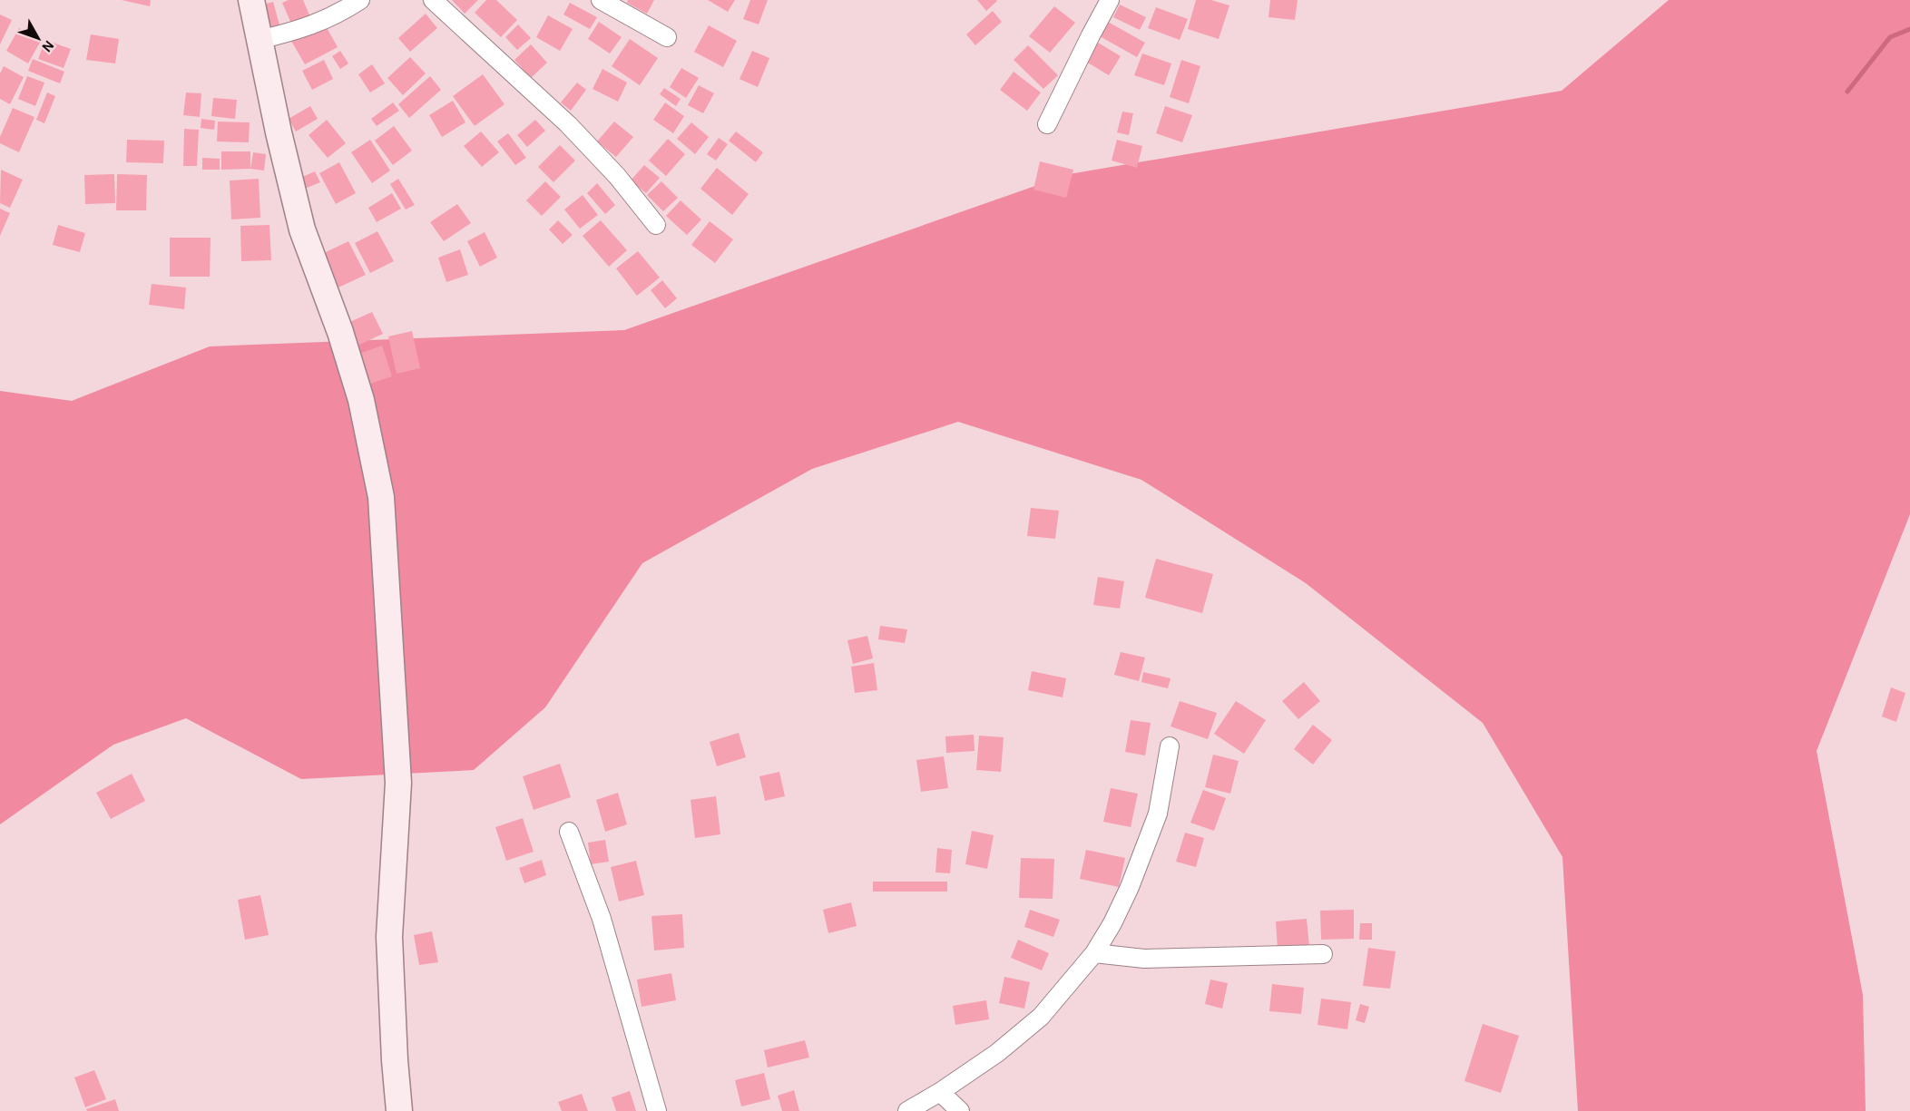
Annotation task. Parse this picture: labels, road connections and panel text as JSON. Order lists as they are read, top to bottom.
{
  "north": "bottom right"
}
